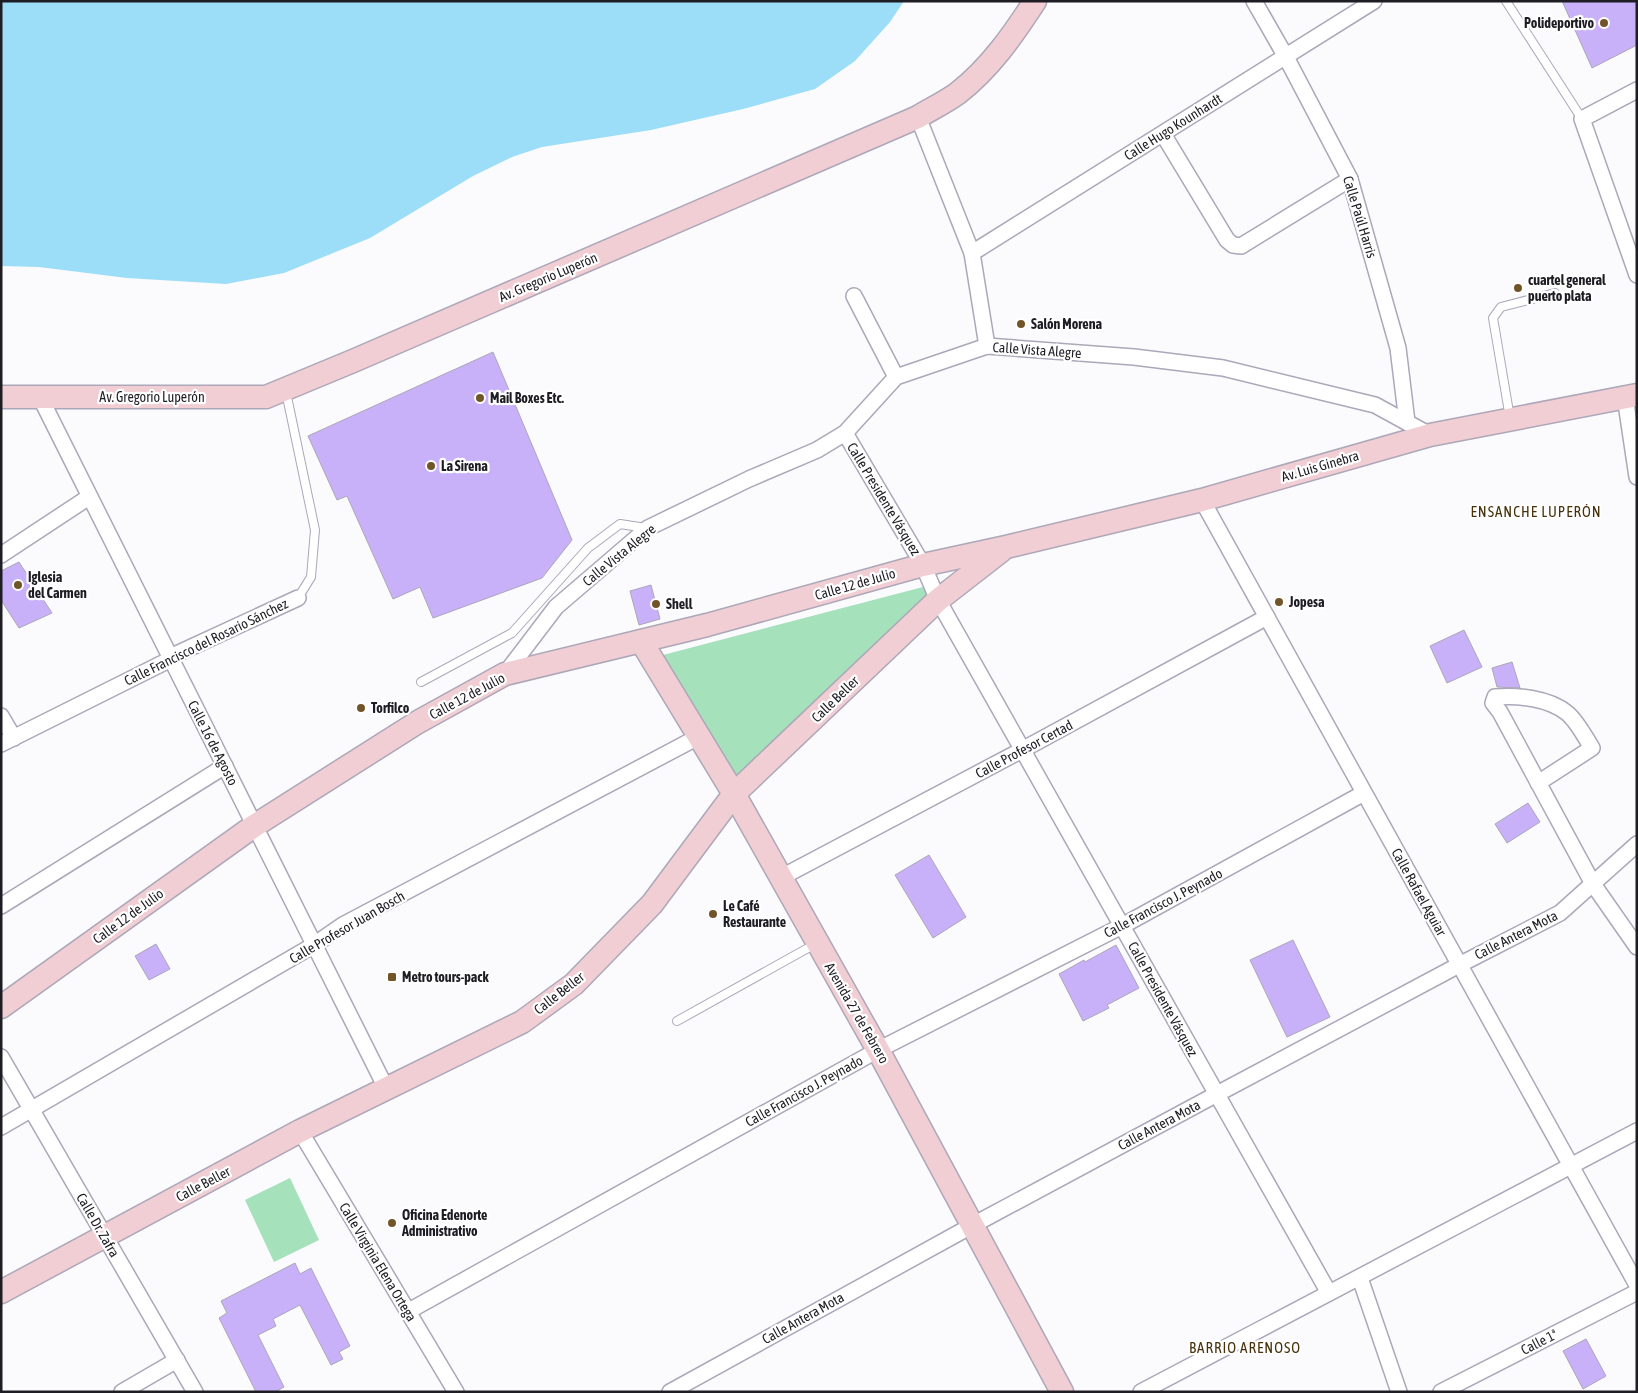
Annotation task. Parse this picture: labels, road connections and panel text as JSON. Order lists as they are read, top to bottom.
{
  "streets": {
    "street": [
      "Calle Hugo Kounhardt",
      "Calle Paúl Harris",
      "Av. Gregorio Luperón",
      "Calle Vista Alegre",
      "Av. Luis Ginebra",
      "Calle Presidente Vásquez",
      "Calle 12 de Julio",
      "Calle Francisco del Rosario Sánchez",
      "Calle Beller",
      "Calle 16 de Agosto",
      "Calle Profesor Certad",
      "Calle Rafael Aguiar",
      "Calle Francisco J. Peynado",
      "Calle Profesor Juan Bosch",
      "Calle Antera Mota",
      "Avenida 27 de Febrero",
      "Calle Dr. Zafra",
      "Calle Virginia Elena Ortega",
      "Calle 1ª"
    ]
  },
  "crossings": [
    ["Calle Hugo Kounhardt", "Calle Paúl Harris"],
    ["Calle Paúl Harris", "Calle Vista Alegre"],
    ["Av. Gregorio Luperón", "Calle Francisco del Rosario Sánchez"],
    ["Av. Gregorio Luperón", "Calle 16 de Agosto"],
    ["Calle Vista Alegre", "Av. Luis Ginebra"],
    ["Calle Vista Alegre", "Calle Presidente Vásquez"],
    ["Calle Vista Alegre", "Calle 12 de Julio"],
    ["Av. Luis Ginebra", "Calle 12 de Julio"],
    ["Av. Luis Ginebra", "Calle Beller"],
    ["Av. Luis Ginebra", "Calle Rafael Aguiar"],
    ["Calle Presidente Vásquez", "Calle 12 de Julio"],
    ["Calle Presidente Vásquez", "Calle Beller"],
    ["Calle Presidente Vásquez", "Calle Profesor Certad"],
    ["Calle Presidente Vásquez", "Calle Francisco J. Peynado"],
    ["Calle Presidente Vásquez", "Calle Antera Mota"],
    ["Calle 12 de Julio", "Calle Beller"],
    ["Calle 12 de Julio", "Calle 16 de Agosto"],
    ["Calle 12 de Julio", "Avenida 27 de Febrero"],
    ["Calle Francisco del Rosario Sánchez", "Calle 16 de Agosto"],
    ["Calle Beller", "Calle 16 de Agosto"],
    ["Calle Beller", "Avenida 27 de Febrero"],
    ["Calle Beller", "Calle Dr. Zafra"],
    ["Calle Beller", "Calle Virginia Elena Ortega"],
    ["Calle 16 de Agosto", "Calle Profesor Juan Bosch"],
    ["Calle Profesor Certad", "Calle Rafael Aguiar"],
    ["Calle Profesor Certad", "Avenida 27 de Febrero"],
    ["Calle Rafael Aguiar", "Calle Francisco J. Peynado"],
    ["Calle Rafael Aguiar", "Calle Antera Mota"],
    ["Calle Francisco J. Peynado", "Avenida 27 de Febrero"],
    ["Calle Francisco J. Peynado", "Calle Virginia Elena Ortega"],
    ["Calle Profesor Juan Bosch", "Avenida 27 de Febrero"],
    ["Calle Profesor Juan Bosch", "Calle Dr. Zafra"],
    ["Calle Antera Mota", "Avenida 27 de Febrero"]
  ],
  "districts": ["ENSANCHE LUPERÓN", "BARRIO ARENOSO"],
  "places": {
    "other": [
      "Polideportivo",
      "cuartel general puerto plata",
      "Salón Morena",
      "Mail Boxes Etc.",
      "La Sirena",
      "Iglesia del Carmen",
      "Jopesa",
      "Shell",
      "Torfilco",
      "Le Café Restaurante",
      "Oficina Edenorte Administrativo"
    ],
    "transit": ["Metro tours-pack"]
  }
}
